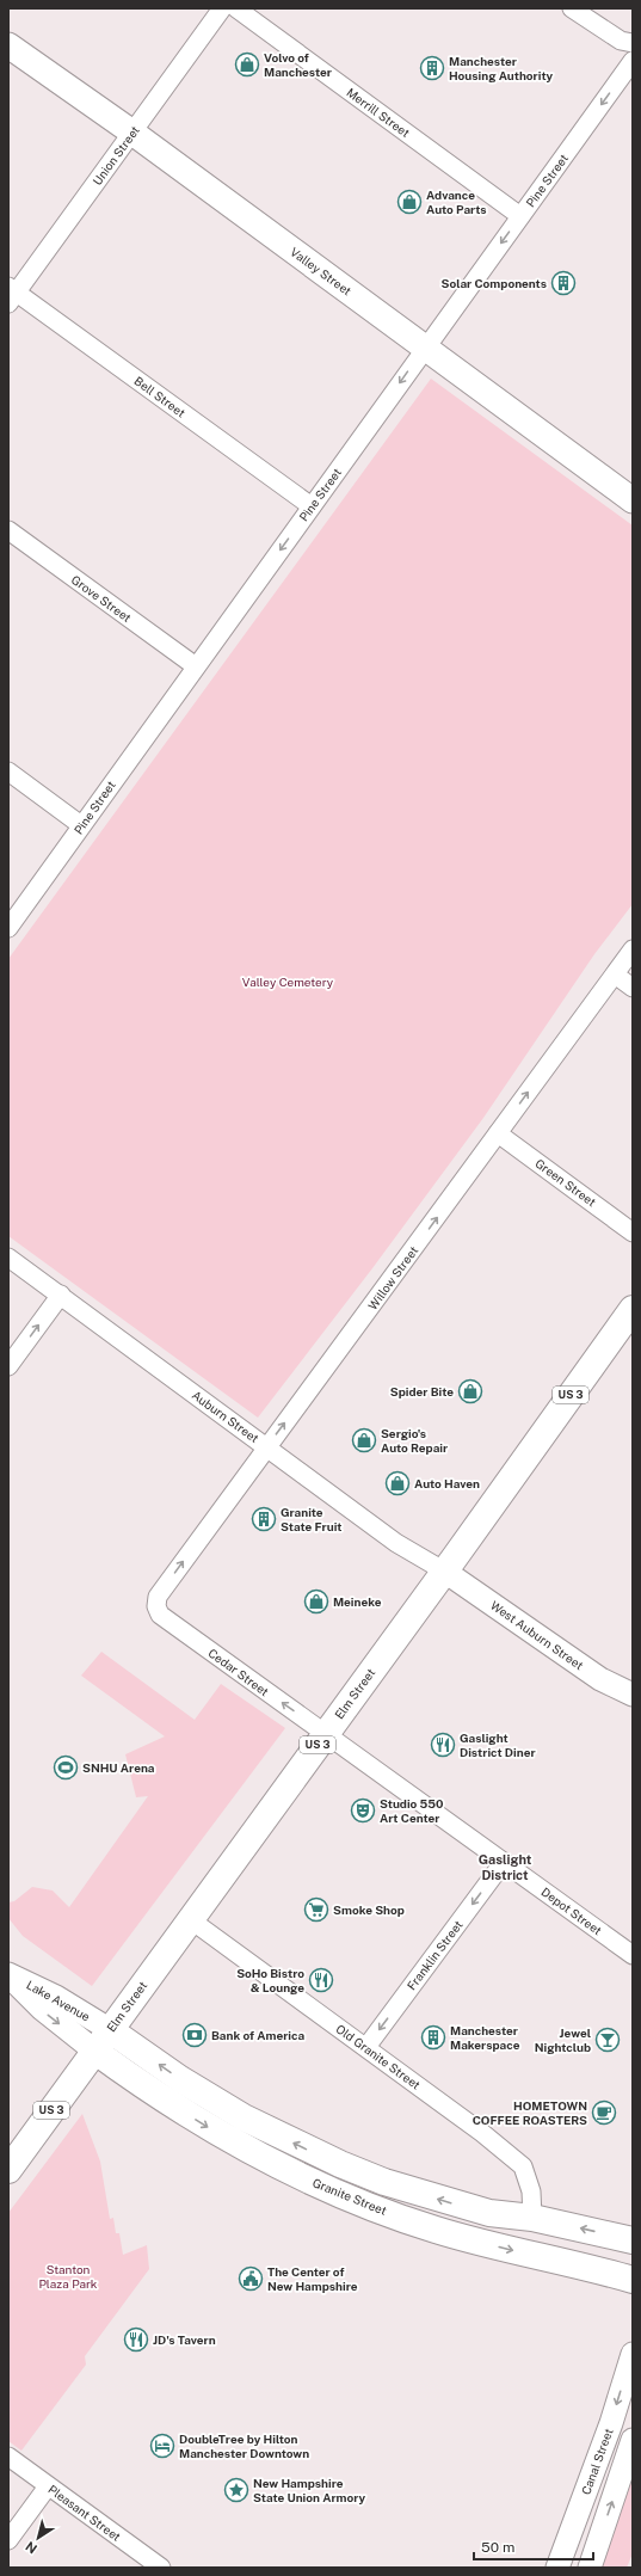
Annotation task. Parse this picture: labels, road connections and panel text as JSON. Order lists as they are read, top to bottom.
{
  "streets": {
    "main road": [
      "Valley Street",
      "US 3",
      "Elm Street",
      "Granite Street"
    ],
    "street": [
      "Merrill Street",
      "Union Street",
      "Pine Street",
      "Bell Street",
      "Grove Street",
      "Green Street",
      "Willow Street",
      "Auburn Street",
      "West Auburn Street",
      "Cedar Street",
      "Depot Street",
      "Franklin Street",
      "Lake Avenue",
      "Old Granite Street",
      "Canal Street",
      "Pleasant Street"
    ]
  },
  "crossings": [
    ["Merrill Street", "Pine Street"],
    ["Union Street", "Valley Street"],
    ["Union Street", "Bell Street"],
    ["Pine Street", "Valley Street"],
    ["Pine Street", "Bell Street"],
    ["Pine Street", "Grove Street"],
    ["Green Street", "Willow Street"],
    ["Willow Street", "Auburn Street"],
    ["Willow Street", "Cedar Street"],
    ["Auburn Street", "West Auburn Street"],
    ["Auburn Street", "Elm Street"],
    ["West Auburn Street", "Elm Street"],
    ["Cedar Street", "Elm Street"],
    ["Cedar Street", "Depot Street"],
    ["Elm Street", "Depot Street"],
    ["Elm Street", "Lake Avenue"],
    ["Elm Street", "Old Granite Street"],
    ["Elm Street", "Granite Street"],
    ["Depot Street", "Franklin Street"],
    ["Franklin Street", "Old Granite Street"],
    ["Lake Avenue", "Granite Street"]
  ],
  "one_way": [
    "Pine Street",
    "Willow Street",
    "Cedar Street",
    "Franklin Street"
  ],
  "districts": ["Gaslight District"],
  "parks": ["Valley Cemetery", "Stanton Plaza Park"],
  "places": {
    "shop": [
      "Volvo of Manchester",
      "Advance Auto Parts",
      "Spider Bite",
      "Sergio's Auto Repair",
      "Auto Haven",
      "Meineke"
    ],
    "building": [
      "Manchester Housing Authority",
      "Solar Components",
      "Granite State Fruit",
      "Manchester Makerspace"
    ],
    "restaurant": ["Gaslight District Diner", "SoHo Bistro & Lounge", "JD's Tavern"],
    "sports": ["SNHU Arena"],
    "theatre": ["Studio 550 Art Center"],
    "supermarket": ["Smoke Shop"],
    "bank": ["Bank of America"],
    "bar": ["Jewel Nightclub"],
    "cafe": ["HOMETOWN COFFEE ROASTERS"],
    "public building": ["The Center of New Hampshire"],
    "hotel": ["DoubleTree by Hilton Manchester Downtown"],
    "place": ["New Hampshire State Union Armory"]
  },
  "scale_bar": "50 m",
  "north": "bottom left"
}
